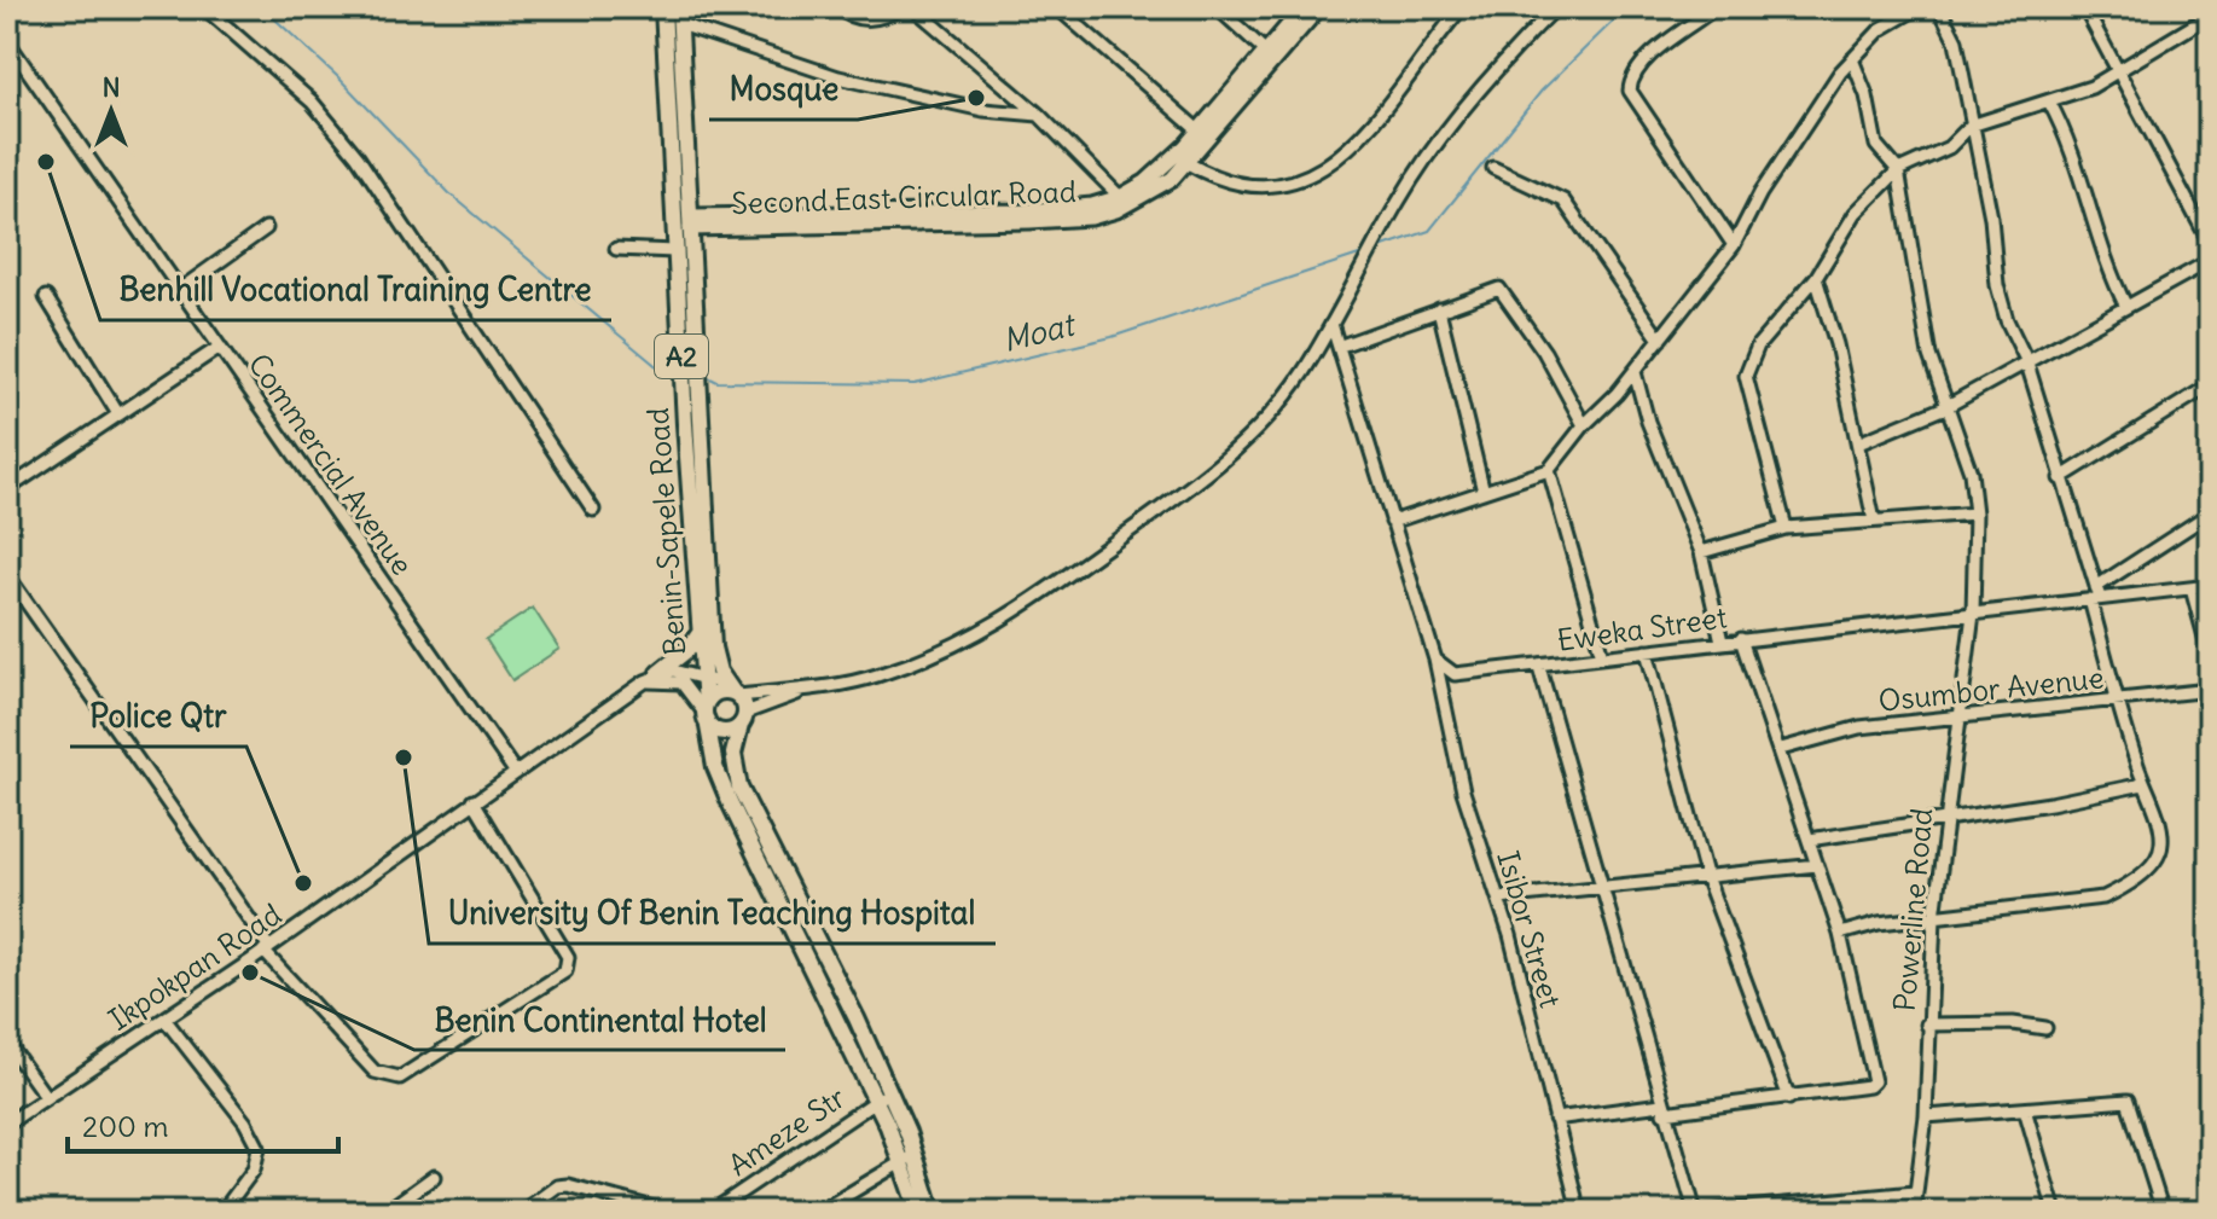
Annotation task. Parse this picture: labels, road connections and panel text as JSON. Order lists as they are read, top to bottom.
{
  "streets": {
    "highway": ["A2", "Benin-Sapele Road"],
    "main road": ["Second East Circular Road"],
    "street": [
      "Commercial Avenue",
      "Eweka Street",
      "Osumbor Avenue",
      "Powerline Road",
      "Isibor Street",
      "Ikpokpan Road",
      "Ameze Str"
    ]
  },
  "crossings": [
    ["Second East Circular Road", "Benin-Sapele Road"],
    ["A2", "Benin-Sapele Road"],
    ["A2", "Ameze Str"],
    ["Commercial Avenue", "Ikpokpan Road"],
    ["Eweka Street", "Powerline Road"],
    ["Eweka Street", "Isibor Street"],
    ["Osumbor Avenue", "Powerline Road"]
  ],
  "water": ["Moat"],
  "places": [
    "Mosque",
    "Benhill Vocational Training Centre",
    "University Of Benin Teaching Hospital",
    "Police Qtr",
    "Benin Continental Hotel"
  ],
  "scale_bar": "200 m",
  "north": "top"
}
